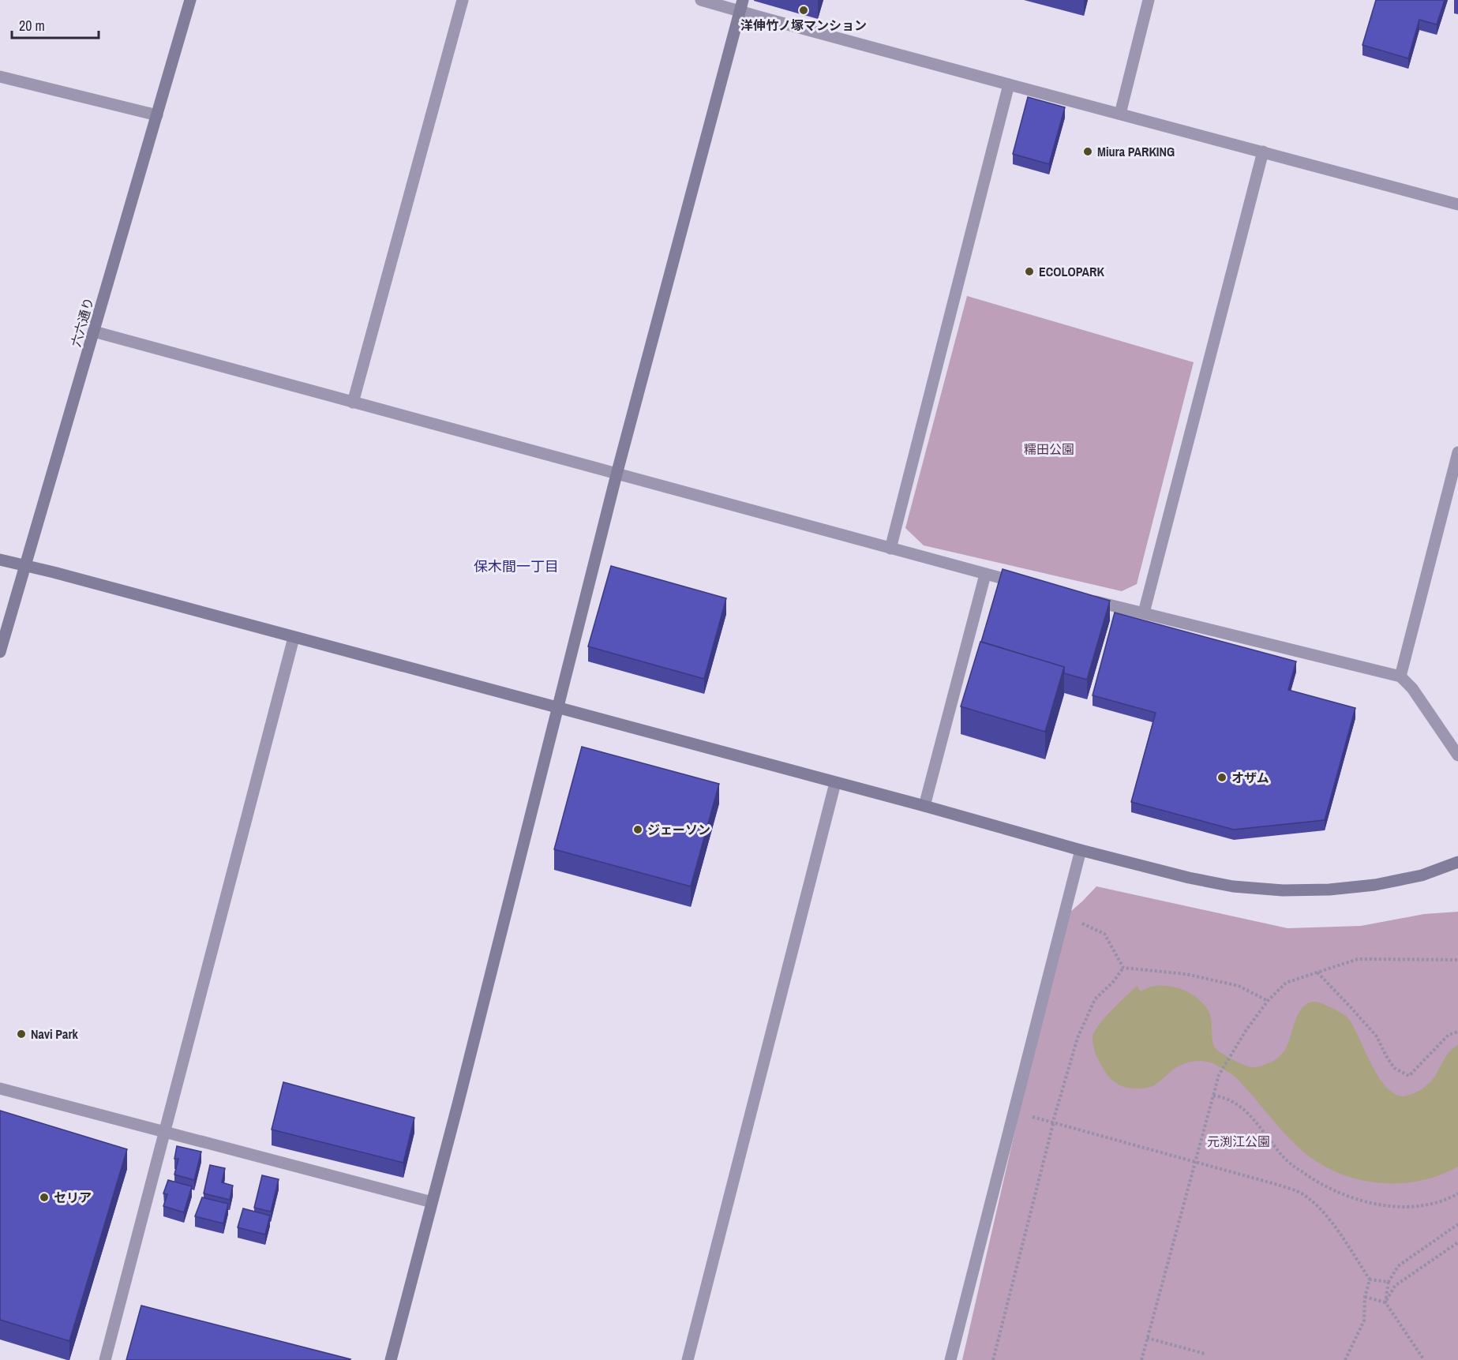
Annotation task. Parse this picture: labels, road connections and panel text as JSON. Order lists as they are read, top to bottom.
{
  "streets": {
    "street": ["六六通り"]
  },
  "districts": ["保木間一丁目"],
  "parks": ["糯田公園", "元渕江公園"],
  "places": [
    "洋伸竹ノ塚マンション",
    "Miura PARKING",
    "ECOLOPARK",
    "オザム",
    "ジェーソン",
    "Navi Park",
    "セリア"
  ],
  "scale_bar": "20 m"
}
